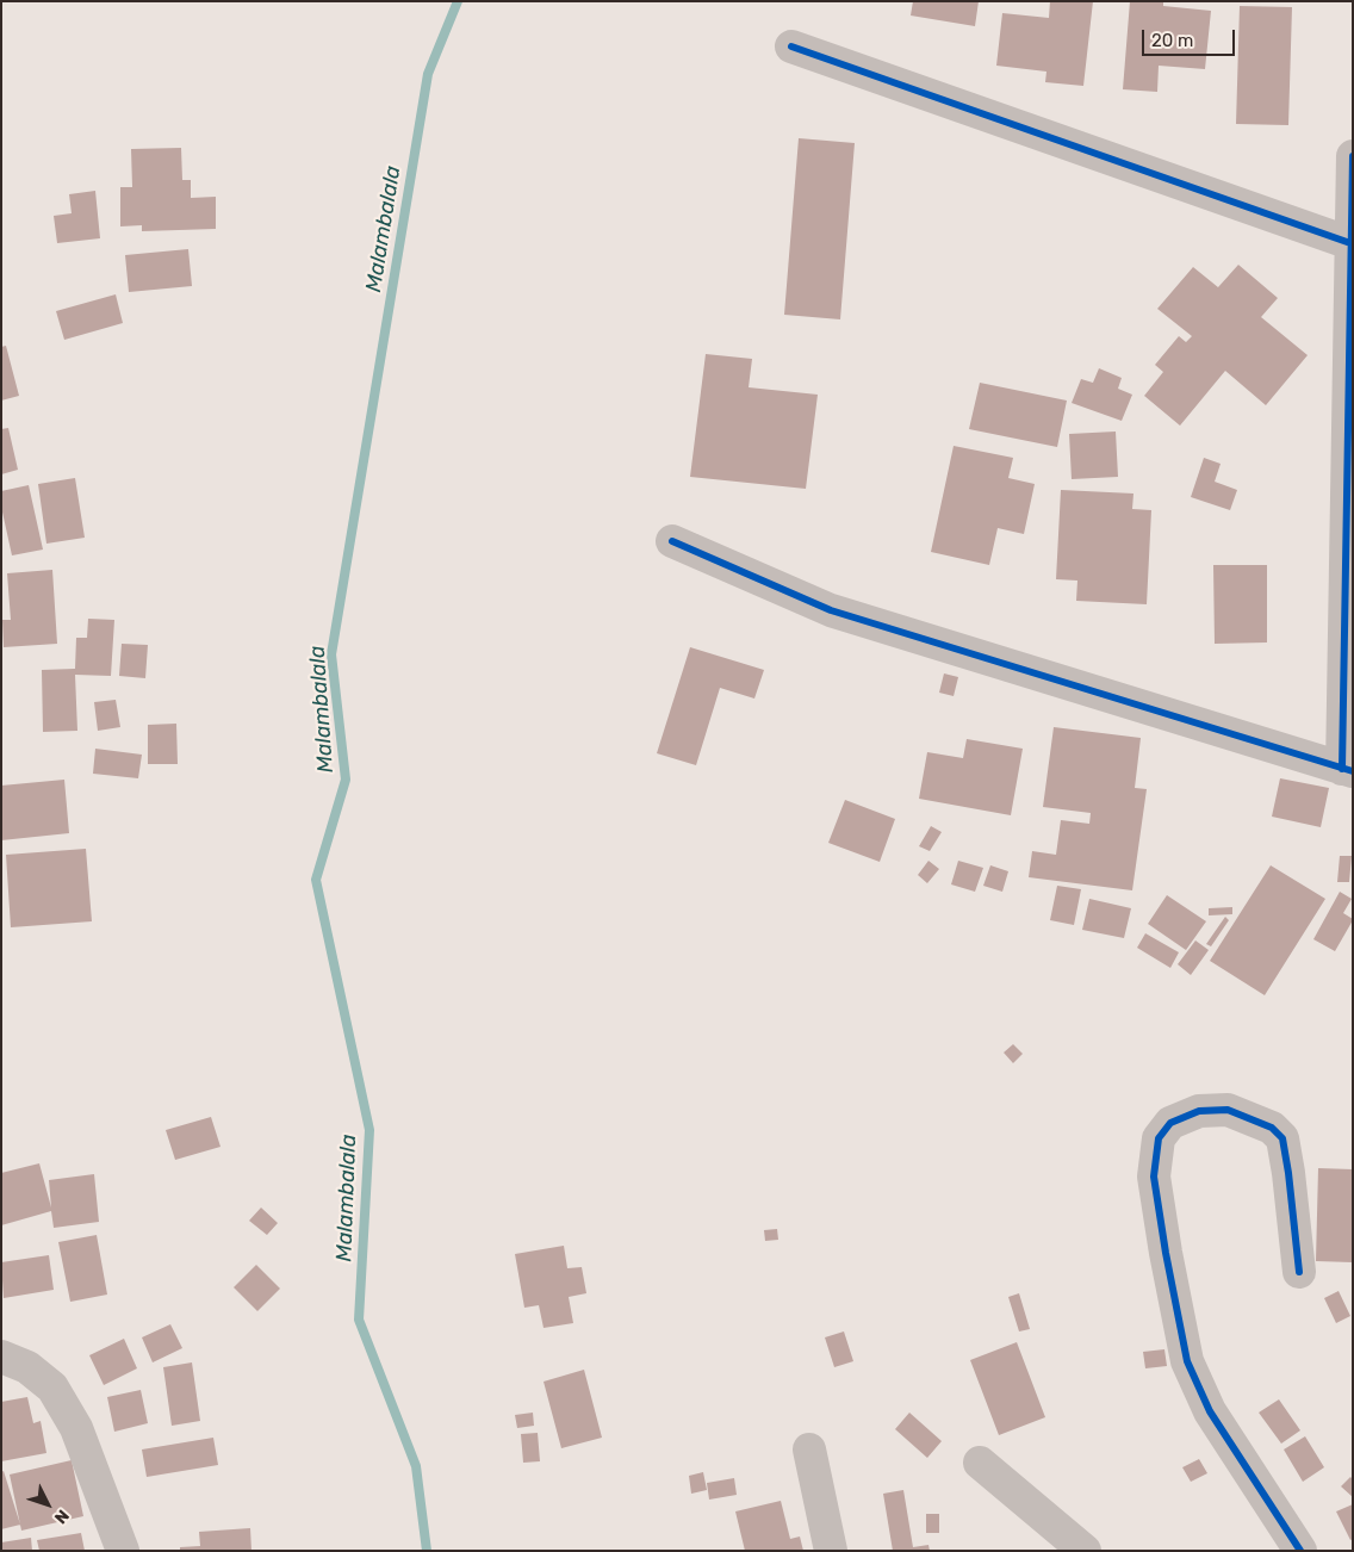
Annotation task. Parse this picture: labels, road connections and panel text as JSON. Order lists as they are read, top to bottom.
{
  "water": ["Malambalala"],
  "scale_bar": "20 m",
  "north": "bottom right"
}
